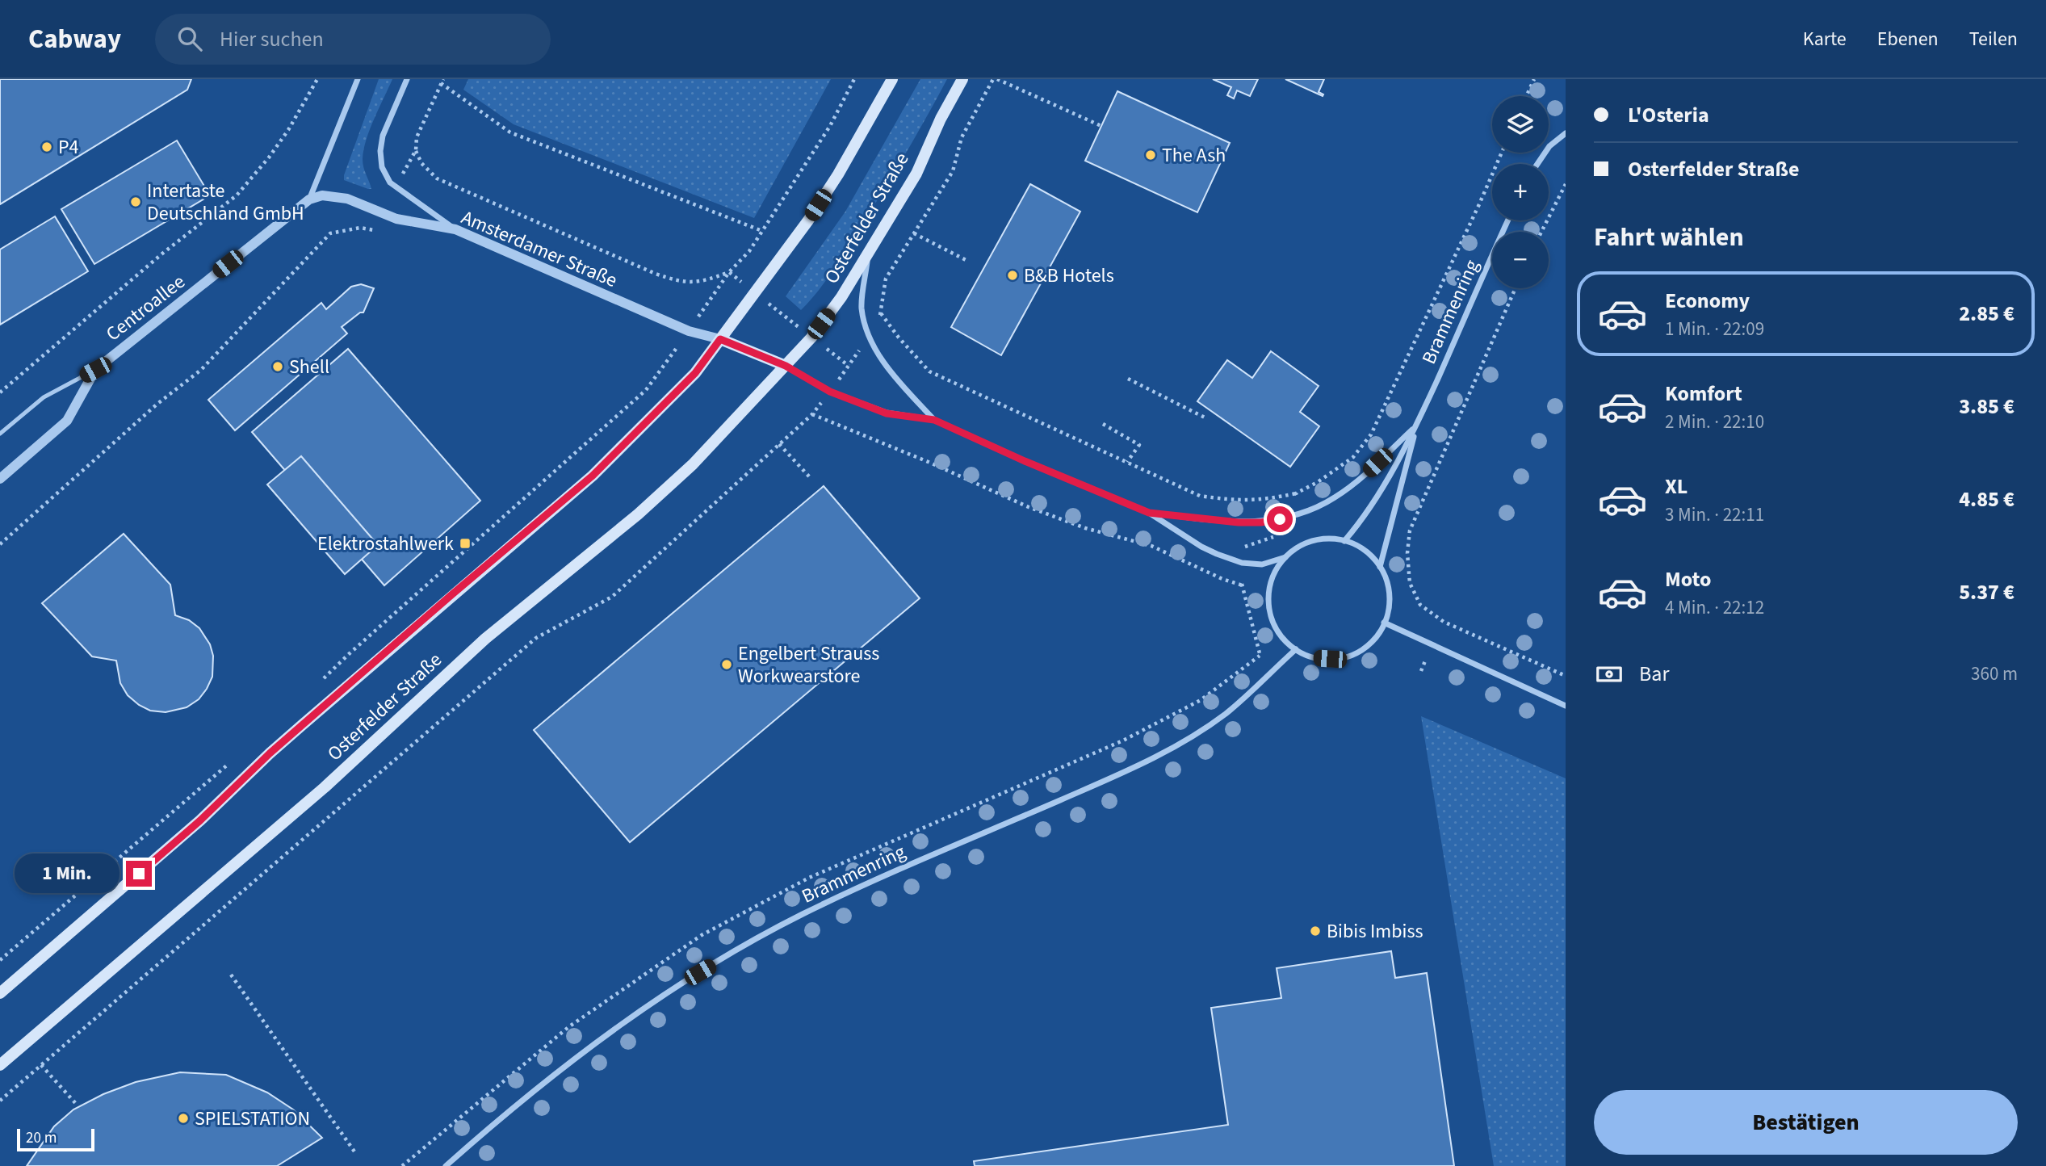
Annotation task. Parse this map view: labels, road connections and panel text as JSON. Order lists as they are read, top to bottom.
{
  "streets": {
    "main road": ["Osterfelder Straße"],
    "street": ["Amsterdamer Straße", "Centroallee", "Brammenring"]
  },
  "crossings": [
    ["Osterfelder Straße", "Amsterdamer Straße"],
    ["Osterfelder Straße", "Brammenring"],
    ["Amsterdamer Straße", "Centroallee"]
  ],
  "places": {
    "other": [
      "P4",
      "The Ash",
      "Intertaste Deutschland GmbH",
      "B&B Hotels",
      "Shell",
      "Engelbert Strauss Workwearstore",
      "Bibis Imbiss",
      "SPIELSTATION"
    ],
    "transit": ["Elektrostahlwerk"]
  },
  "scale_bar": "20 m",
  "page": {
    "header": "Cabway",
    "search": "Hier suchen",
    "nav": ["Karte", "Ebenen", "Teilen"],
    "banner": ["L'Osteria", "Osterfelder Straße"],
    "map_buttons": ["+", "−"],
    "heading": "Fahrt wählen",
    "list": [
      {
        "name": "Economy",
        "note": "1 Min. · 22:09",
        "value": "2.85 €"
      },
      {
        "name": "Komfort",
        "note": "2 Min. · 22:10",
        "value": "3.85 €"
      },
      {
        "name": "XL",
        "note": "3 Min. · 22:11",
        "value": "4.85 €"
      },
      {
        "name": "Moto",
        "note": "4 Min. · 22:12",
        "value": "5.37 €"
      }
    ],
    "pay": ["Bar", "360 m"],
    "bubble": "1 Min.",
    "buttons": "Bestätigen",
    "scale": "20 m"
  }
}
